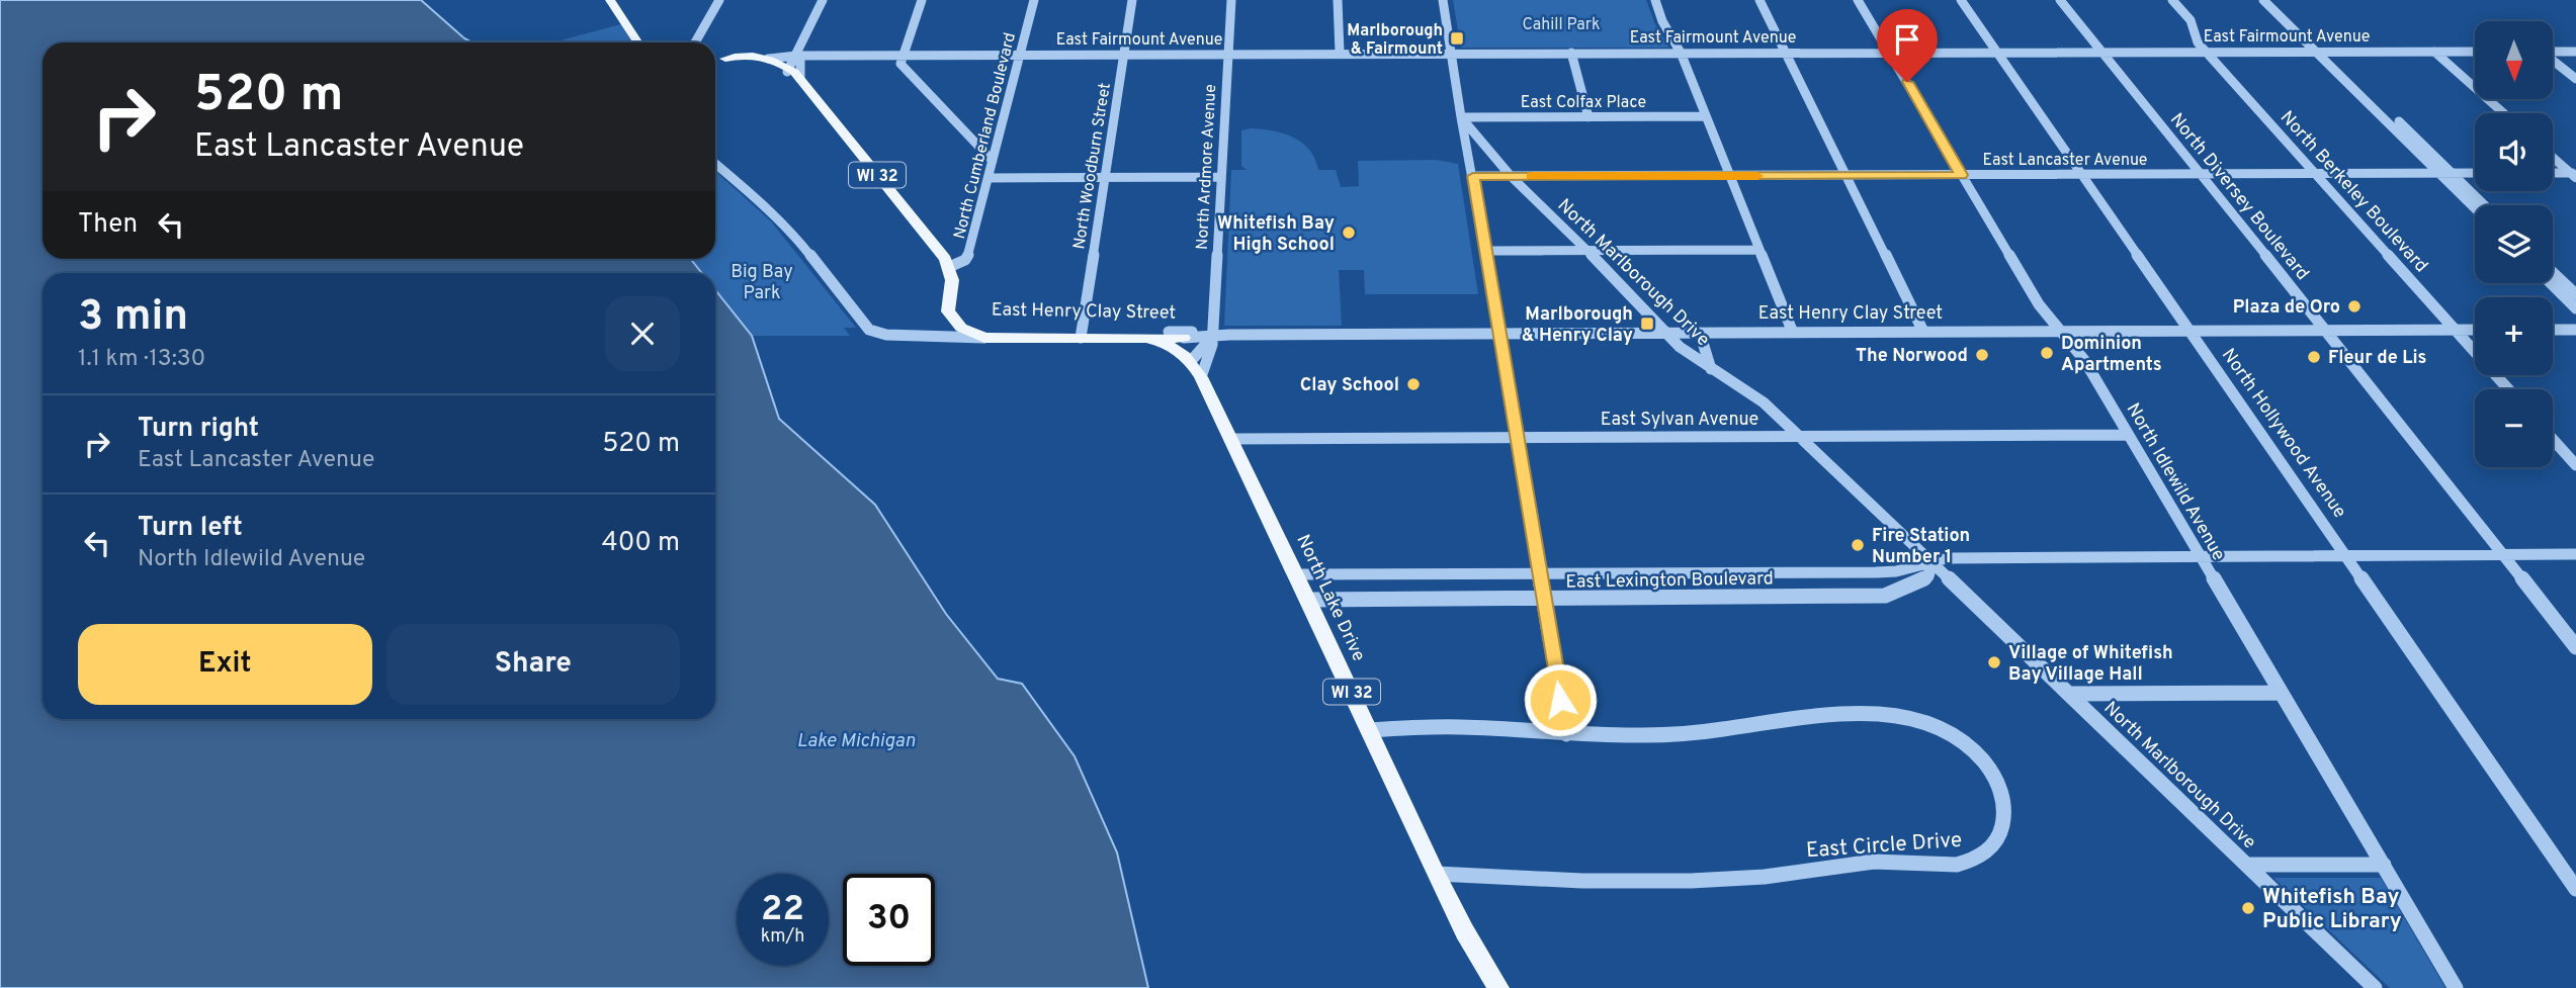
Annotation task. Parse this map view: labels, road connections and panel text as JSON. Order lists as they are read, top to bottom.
{
  "streets": {
    "main road": ["WI 32", "East Henry Clay Street", "North Lake Drive"],
    "street": [
      "East Fairmount Avenue",
      "East Colfax Place",
      "North Cumberland Boulevard",
      "East Lancaster Avenue",
      "North Woodburn Street",
      "North Ardmore Avenue",
      "North Berkeley Boulevard",
      "North Diversey Boulevard",
      "North Marlborough Drive",
      "East Sylvan Avenue",
      "North Hollywood Avenue",
      "North Idlewild Avenue",
      "East Lexington Boulevard",
      "East Circle Drive"
    ]
  },
  "crossings": [
    ["East Fairmount Avenue", "North Cumberland Boulevard"],
    ["East Fairmount Avenue", "North Woodburn Street"],
    ["East Fairmount Avenue", "North Ardmore Avenue"],
    ["East Fairmount Avenue", "WI 32"],
    ["East Fairmount Avenue", "North Berkeley Boulevard"],
    ["East Fairmount Avenue", "North Diversey Boulevard"],
    ["East Fairmount Avenue", "North Hollywood Avenue"],
    ["East Fairmount Avenue", "North Idlewild Avenue"],
    ["East Colfax Place", "North Marlborough Drive"],
    ["North Cumberland Boulevard", "WI 32"],
    ["East Lancaster Avenue", "North Berkeley Boulevard"],
    ["East Lancaster Avenue", "North Diversey Boulevard"],
    ["East Lancaster Avenue", "North Marlborough Drive"],
    ["East Lancaster Avenue", "North Hollywood Avenue"],
    ["East Lancaster Avenue", "North Idlewild Avenue"],
    ["North Woodburn Street", "East Henry Clay Street"],
    ["North Ardmore Avenue", "East Henry Clay Street"],
    ["North Ardmore Avenue", "North Lake Drive"],
    ["North Berkeley Boulevard", "East Henry Clay Street"],
    ["North Diversey Boulevard", "East Henry Clay Street"],
    ["North Diversey Boulevard", "East Lexington Boulevard"],
    ["North Marlborough Drive", "East Henry Clay Street"],
    ["North Marlborough Drive", "East Sylvan Avenue"],
    ["North Marlborough Drive", "East Lexington Boulevard"],
    ["East Henry Clay Street", "North Hollywood Avenue"],
    ["East Henry Clay Street", "North Idlewild Avenue"],
    ["East Henry Clay Street", "North Lake Drive"],
    ["East Sylvan Avenue", "North Idlewild Avenue"],
    ["East Sylvan Avenue", "North Lake Drive"],
    ["North Hollywood Avenue", "East Lexington Boulevard"],
    ["North Idlewild Avenue", "East Lexington Boulevard"],
    ["East Lexington Boulevard", "North Lake Drive"],
    ["North Lake Drive", "East Circle Drive"]
  ],
  "water": ["Lake Michigan"],
  "parks": ["Cahill Park", "Big Bay Park"],
  "places": {
    "transit": ["Marlborough & Fairmount", "Marlborough & Henry Clay"],
    "other": [
      "Whitefish Bay High School",
      "Plaza de Oro",
      "Dominion Apartments",
      "The Norwood",
      "Fleur de Lis",
      "Clay School",
      "Fire Station Number 1",
      "Village of Whitefish Bay Village Hall",
      "Whitefish Bay Public Library"
    ]
  },
  "north": "bottom",
  "page": {
    "map_buttons": ["+", "−"],
    "turn": ["520 m", "East Lancaster Avenue"],
    "then": "Then",
    "heading": ["3 min", "1.1 km · 13:30"],
    "list": [
      {
        "name": "Turn right",
        "note": "East Lancaster Avenue",
        "value": "520 m"
      },
      {
        "name": "Turn left",
        "note": "North Idlewild Avenue",
        "value": "400 m"
      }
    ],
    "buttons": ["Exit", "Share"],
    "speed": "22 km/h",
    "limit": "30"
  }
}
